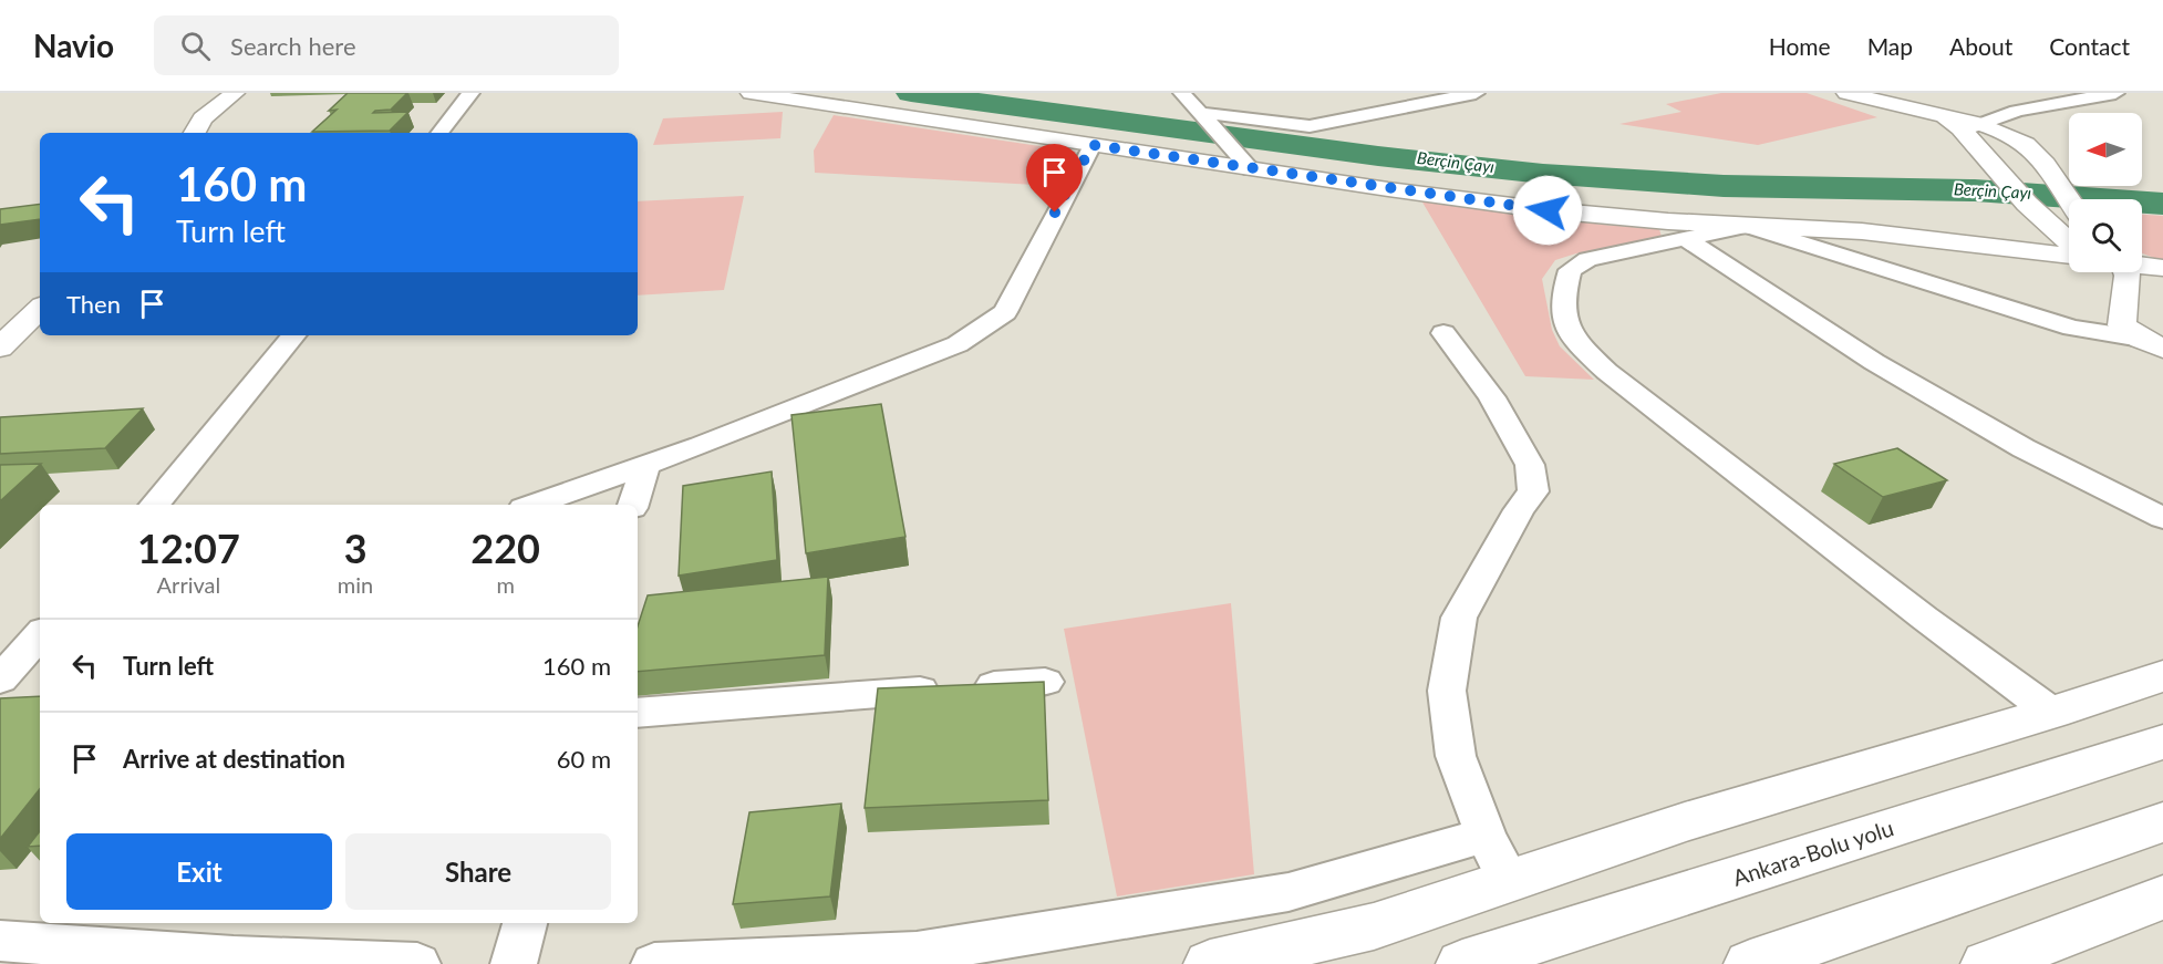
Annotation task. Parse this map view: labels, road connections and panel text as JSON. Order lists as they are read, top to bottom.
{
  "streets": {
    "main road": ["Ankara-Bolu yolu"]
  },
  "water": ["Berçin Çayı"],
  "north": "left",
  "page": {
    "header": "Navio",
    "search": "Search here",
    "nav": [
      "Home",
      "Map",
      "About",
      "Contact"
    ],
    "turn": ["160 m", "Turn left"],
    "then": "Then",
    "eta": [
      "12:07",
      "Arrival",
      "3",
      "min",
      "220",
      "m"
    ],
    "list": [
      {
        "name": "Turn left",
        "value": "160 m"
      },
      {
        "name": "Arrive at destination",
        "value": "60 m"
      }
    ],
    "buttons": ["Exit", "Share"]
  }
}
